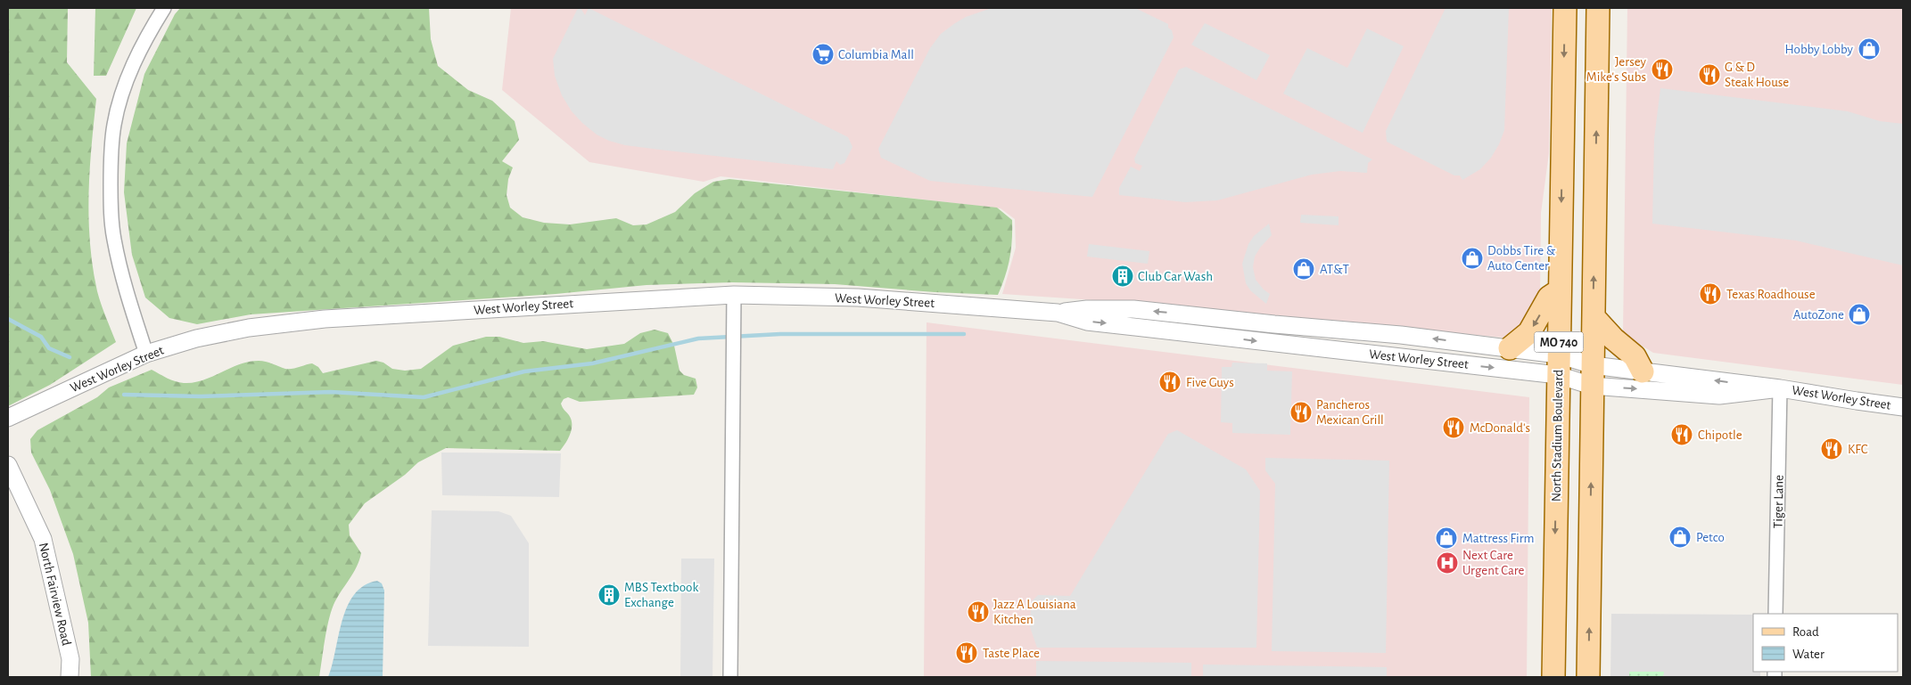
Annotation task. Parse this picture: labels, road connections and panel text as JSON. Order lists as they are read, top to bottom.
{
  "streets": {
    "main road": ["MO 740", "North Stadium Boulevard"],
    "street": ["West Worley Street", "Tiger Lane", "North Fairview Road"]
  },
  "crossings": [
    ["West Worley Street", "MO 740"],
    ["West Worley Street", "North Stadium Boulevard"],
    ["West Worley Street", "Tiger Lane"]
  ],
  "places": {
    "shop": [
      "Hobby Lobby",
      "Dobbs Tire & Auto Center",
      "AT&T",
      "AutoZone",
      "Petco",
      "Mattress Firm"
    ],
    "supermarket": ["Columbia Mall"],
    "restaurant": [
      "Jersey Mike's Subs",
      "G & D Steak House",
      "Texas Roadhouse",
      "Five Guys",
      "Pancheros Mexican Grill",
      "McDonald's",
      "Chipotle",
      "KFC",
      "Jazz A Louisiana Kitchen",
      "Taste Place"
    ],
    "building": ["Club Car Wash", "MBS Textbook Exchange"],
    "hospital": ["Next Care Urgent Care"]
  },
  "legend": ["Road", "Water"]
}
